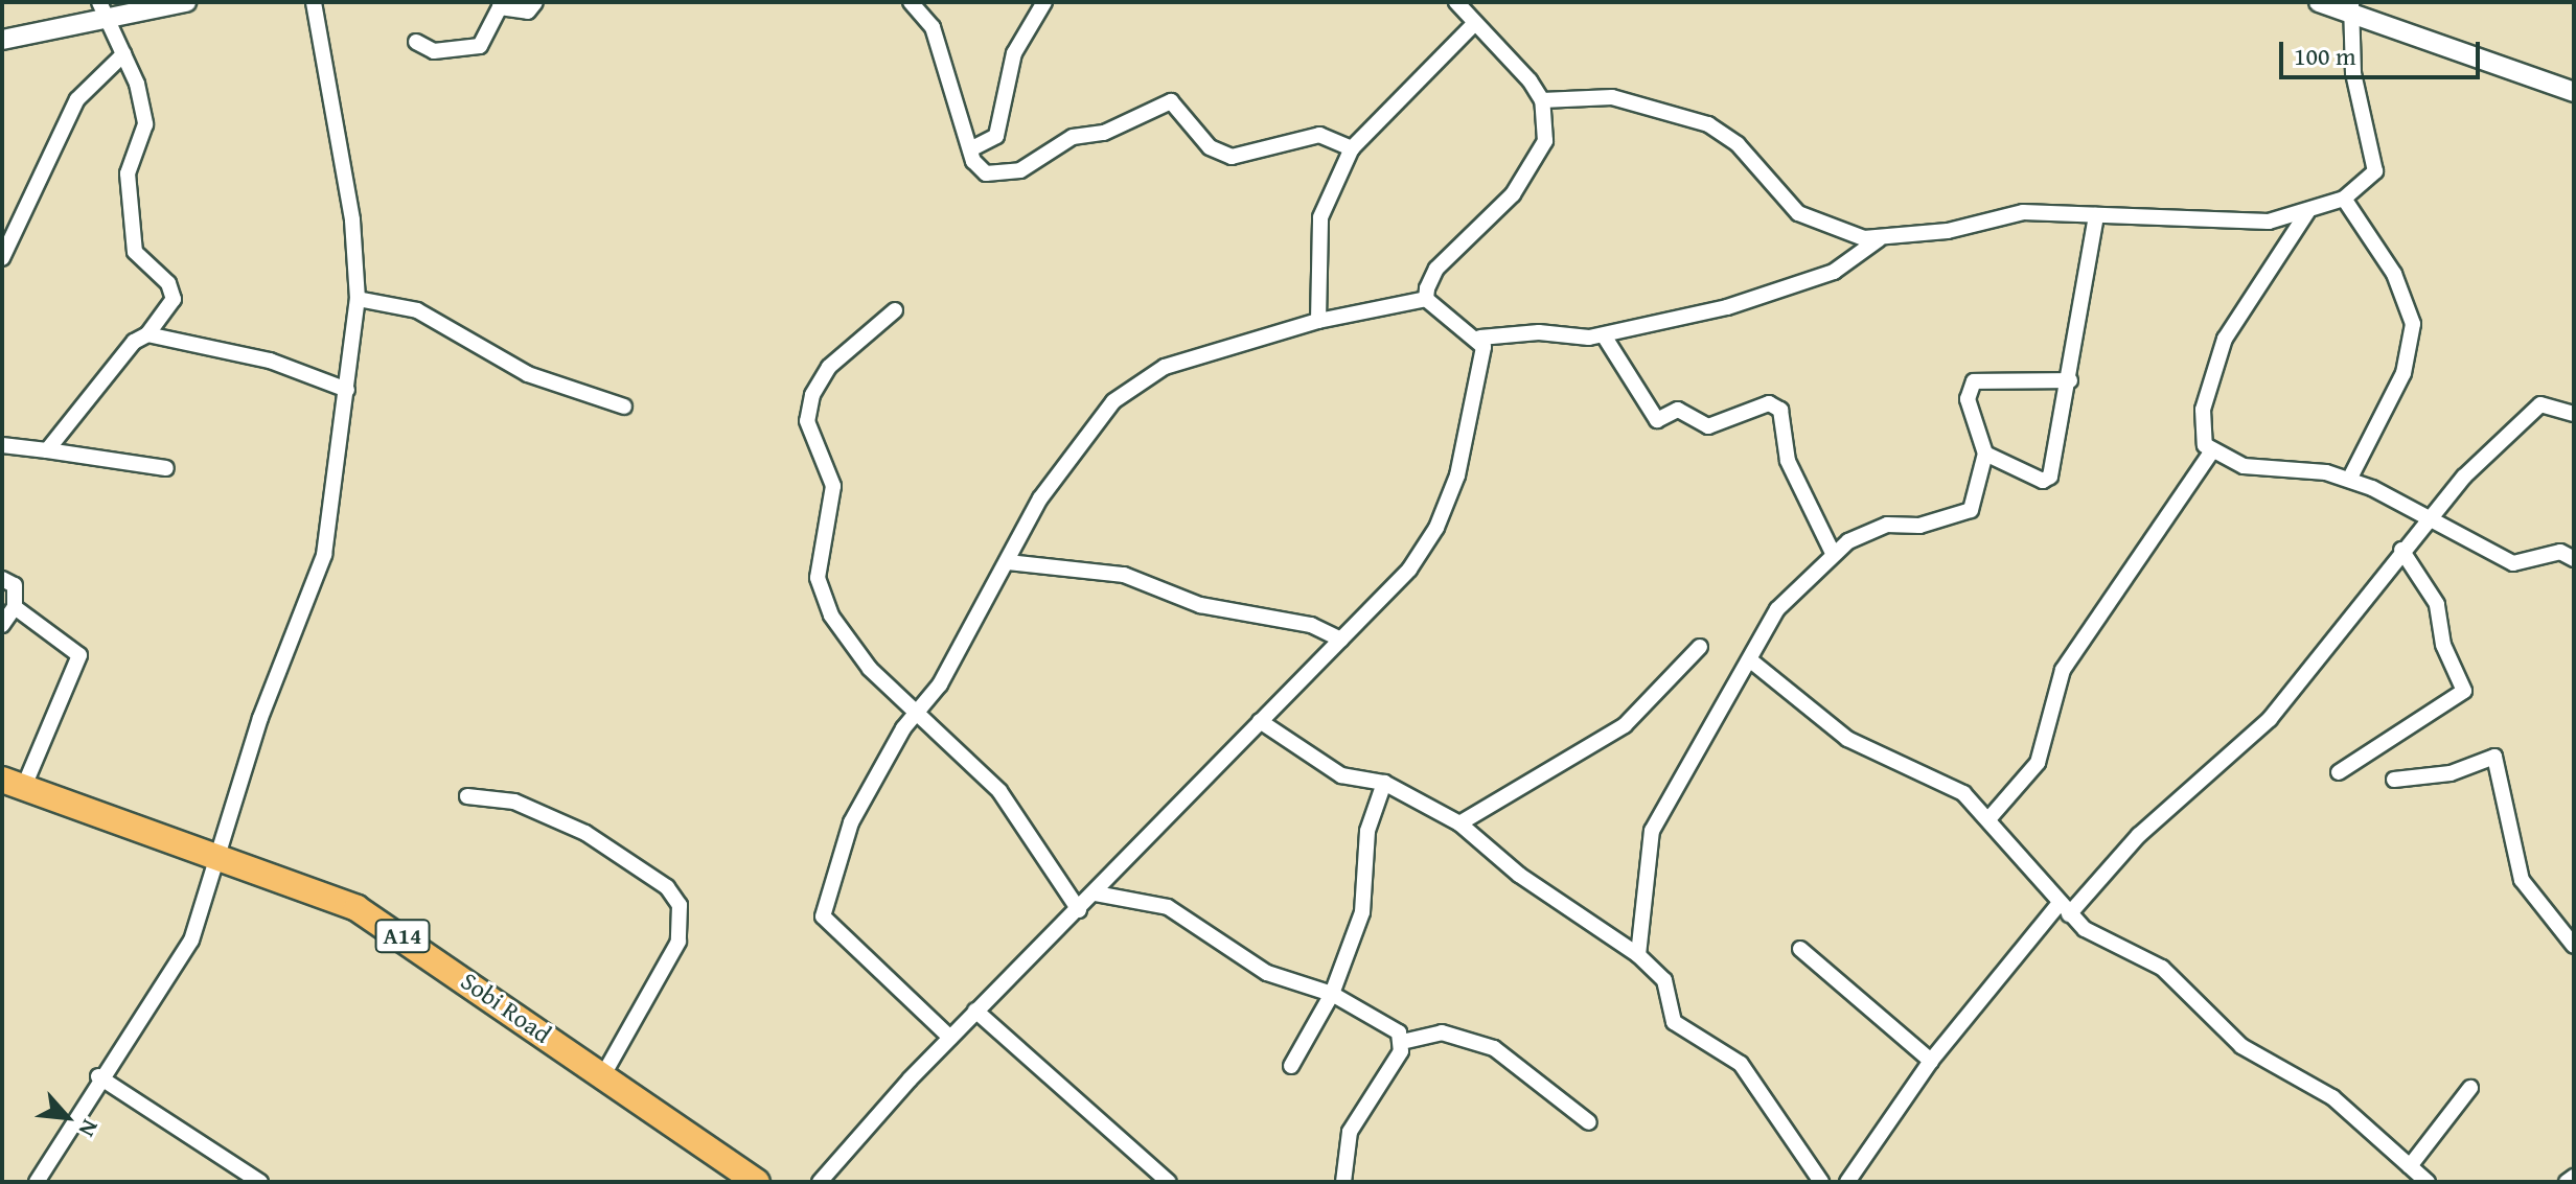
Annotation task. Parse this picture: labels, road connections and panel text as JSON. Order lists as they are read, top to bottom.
{
  "streets": {
    "highway": ["A14", "Sobi Road"]
  },
  "scale_bar": "100 m",
  "north": "bottom right"
}
